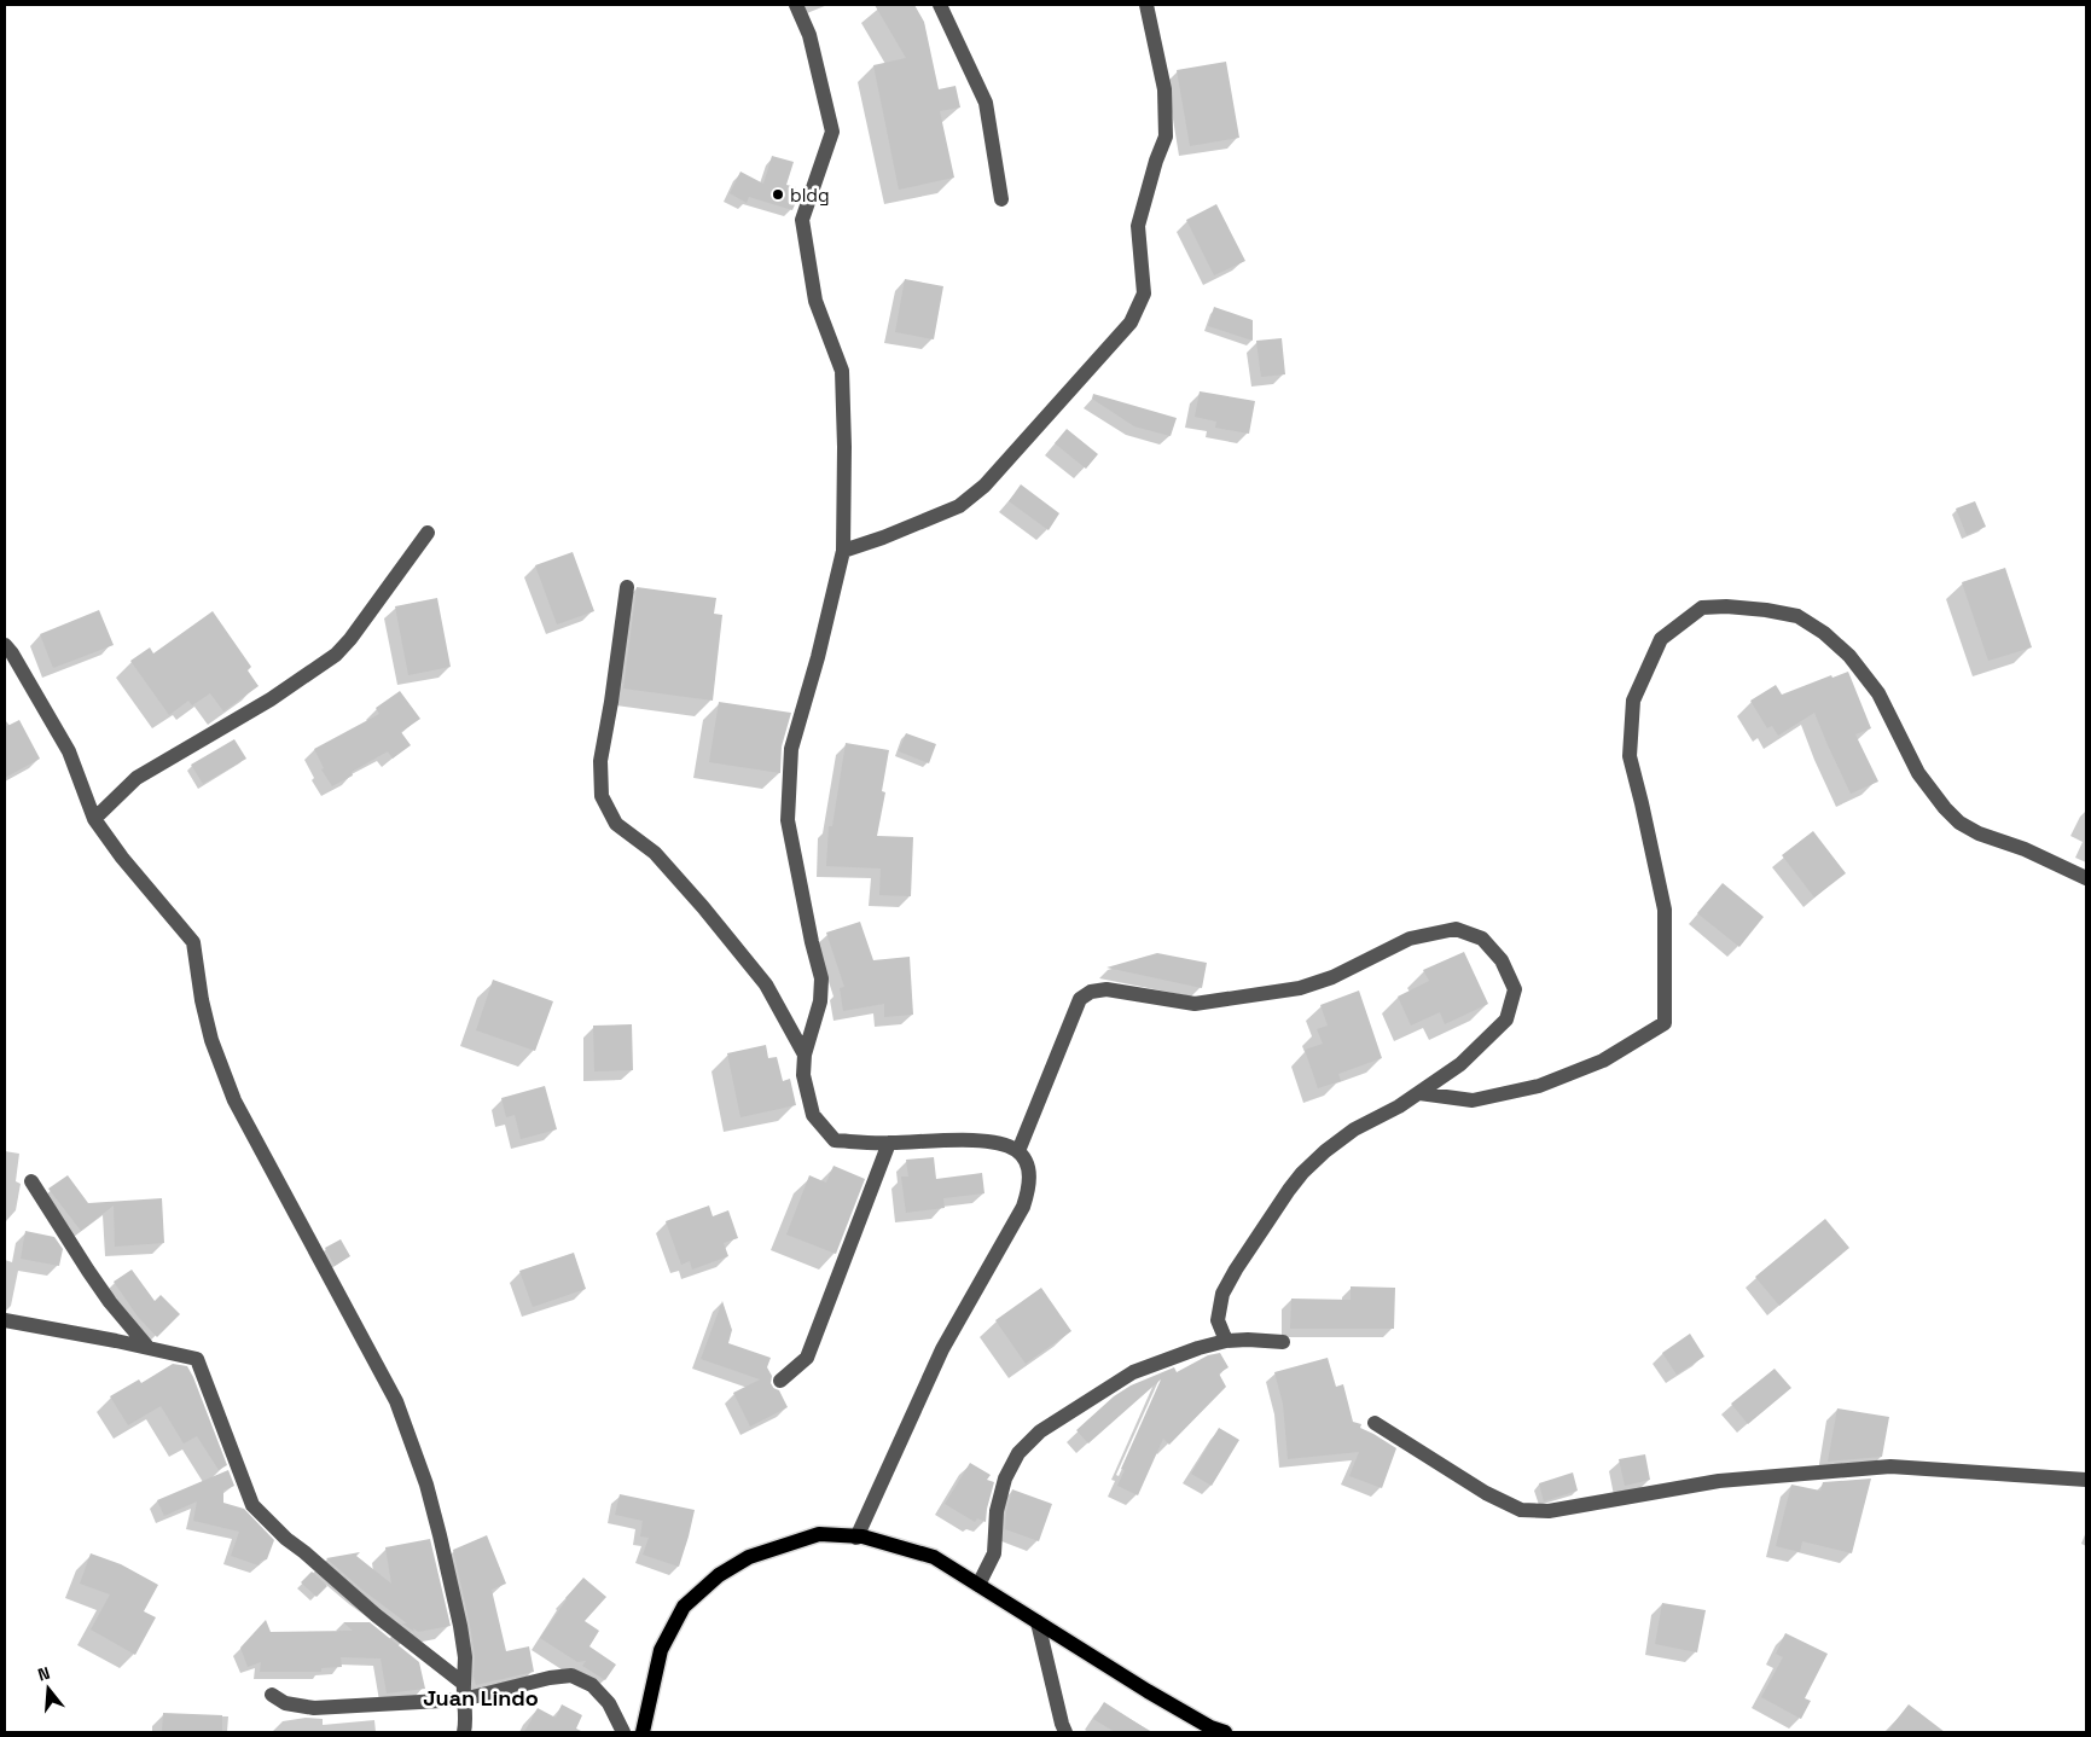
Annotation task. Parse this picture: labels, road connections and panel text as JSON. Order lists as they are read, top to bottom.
{
  "districts": ["Juan Lindo"],
  "places": ["bldg"],
  "north": "top"
}
